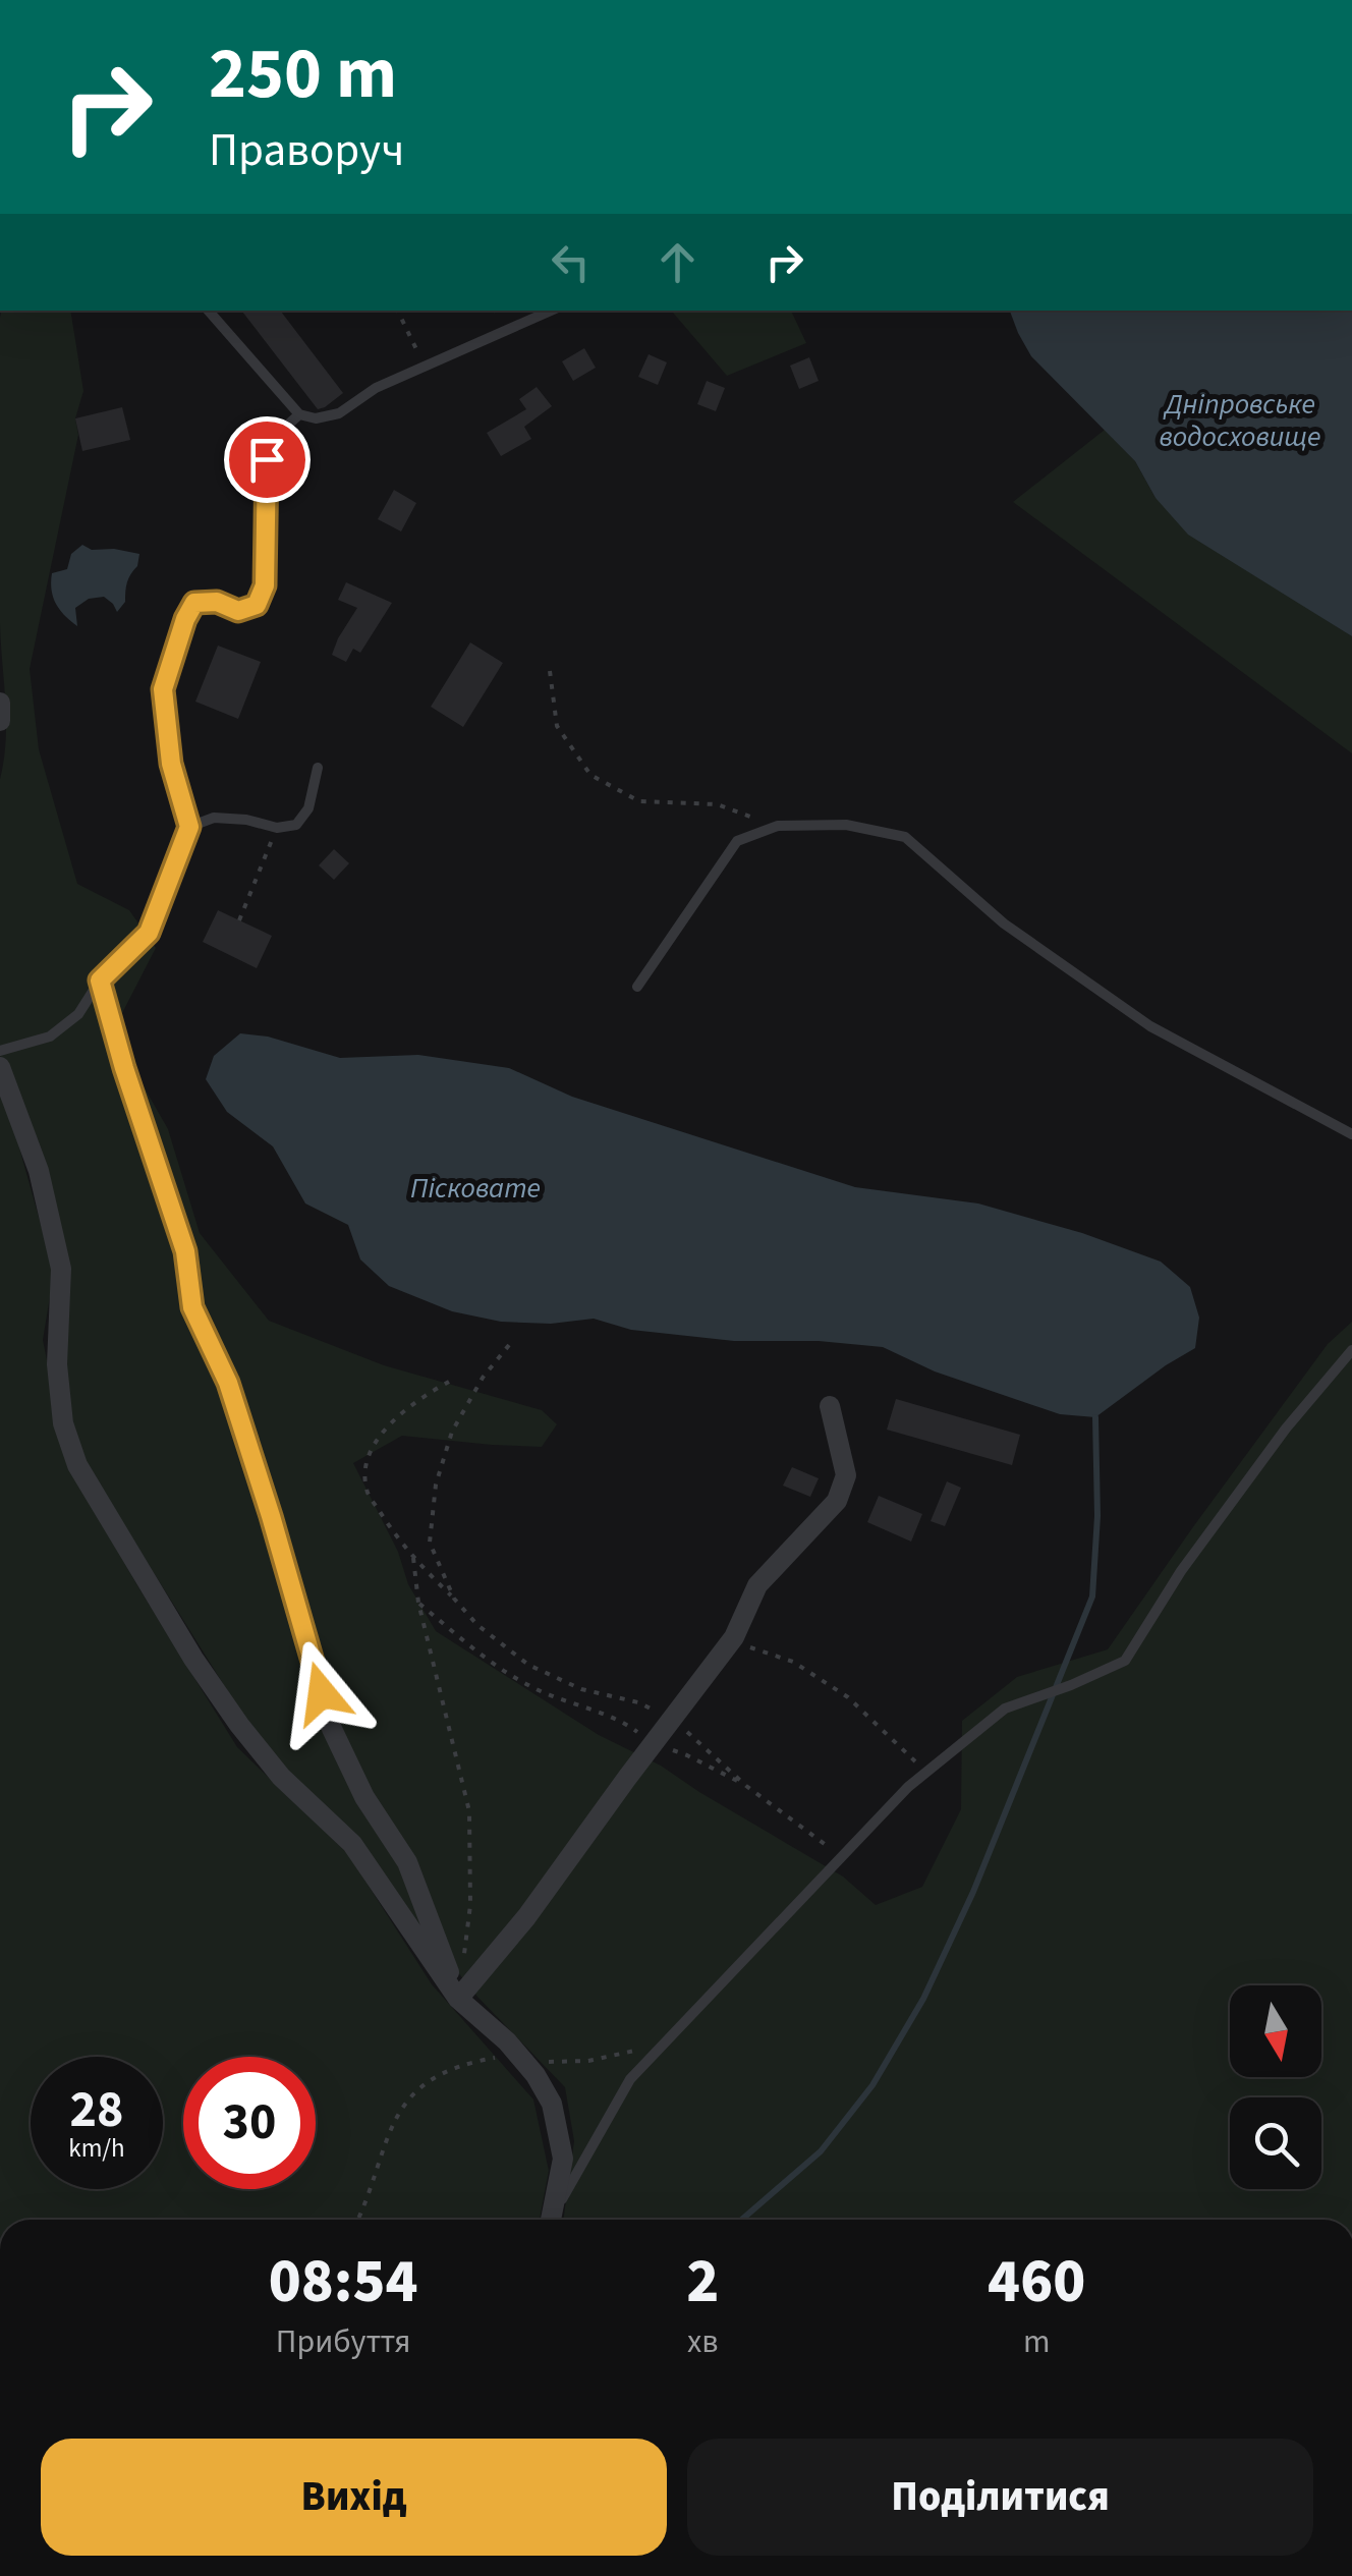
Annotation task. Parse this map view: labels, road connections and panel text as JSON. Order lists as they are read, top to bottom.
{
  "water": ["Дніпровське водосховище", "Пісковате"],
  "north": "bottom",
  "page": {
    "turn": ["250 m", "Праворуч"],
    "speed": "28 km/h",
    "limit": "30",
    "eta": [
      "08:54",
      "Прибуття",
      "2",
      "хв",
      "460",
      "m"
    ],
    "buttons": ["Вихід", "Поділитися"]
  }
}
